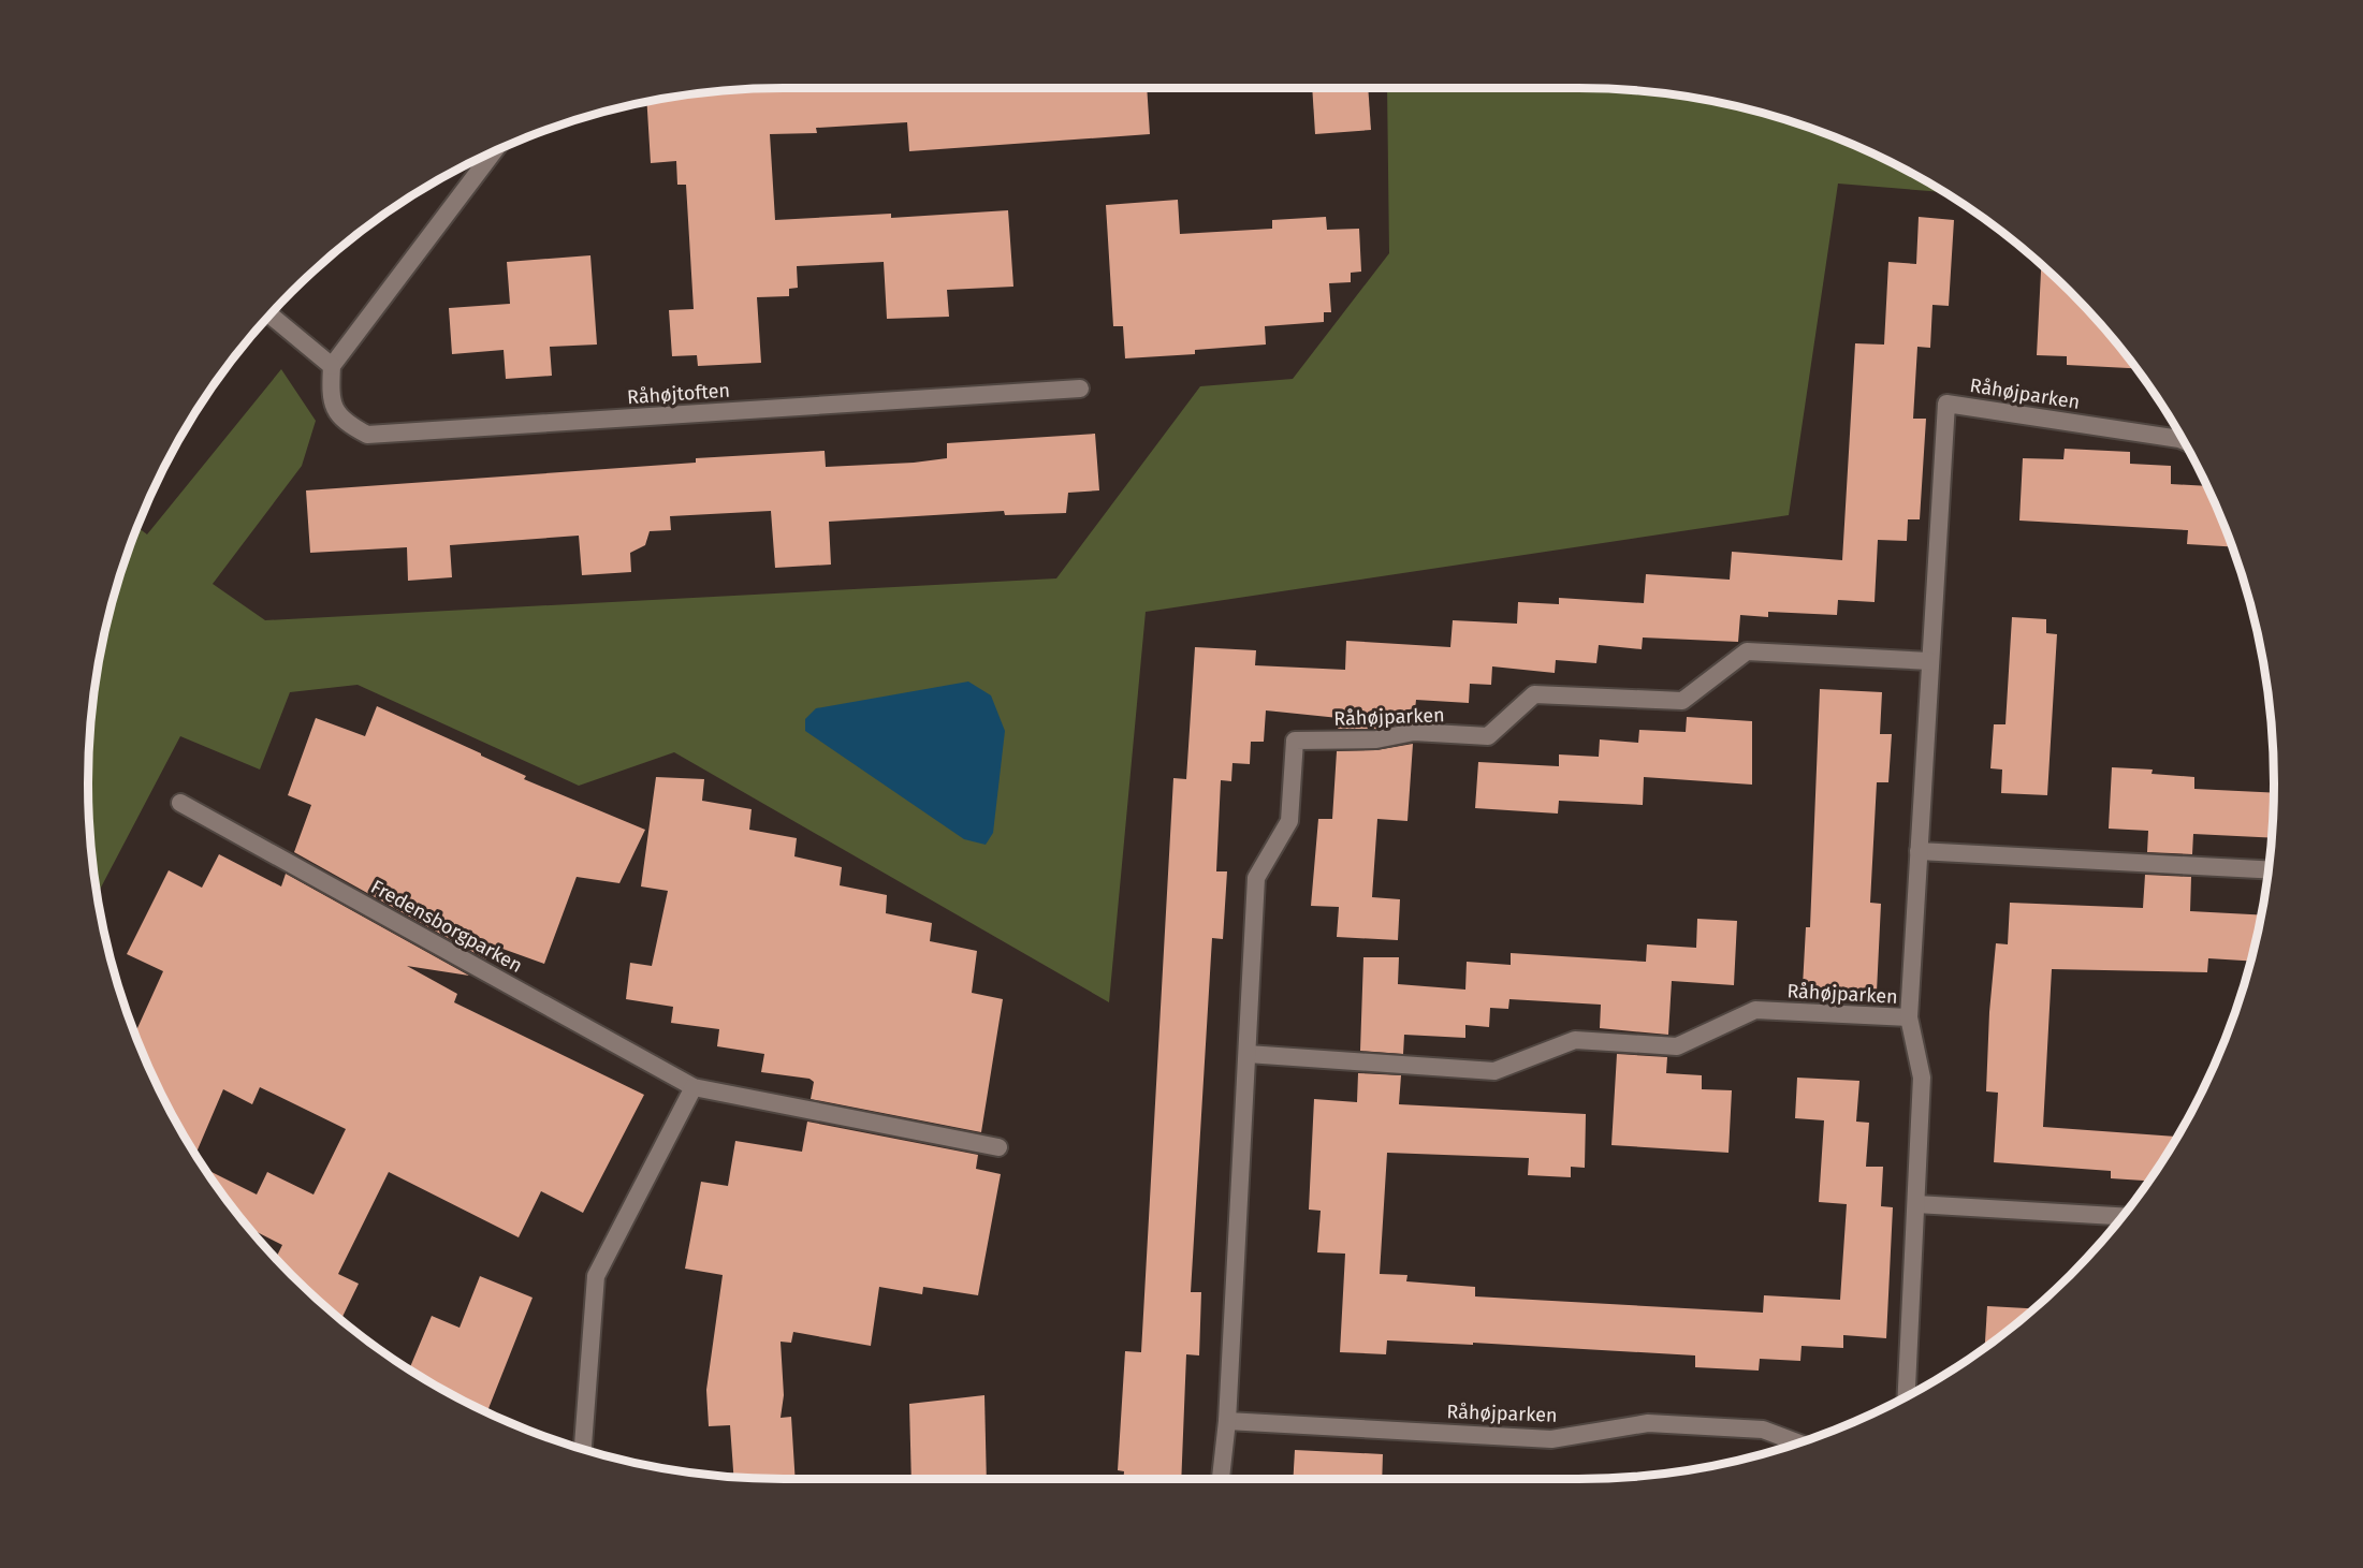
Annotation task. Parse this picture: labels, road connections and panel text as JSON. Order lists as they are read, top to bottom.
{
  "streets": {
    "street": ["Råhøjtoften", "Råhøjparken", "Fredensborgparken"]
  }
}
